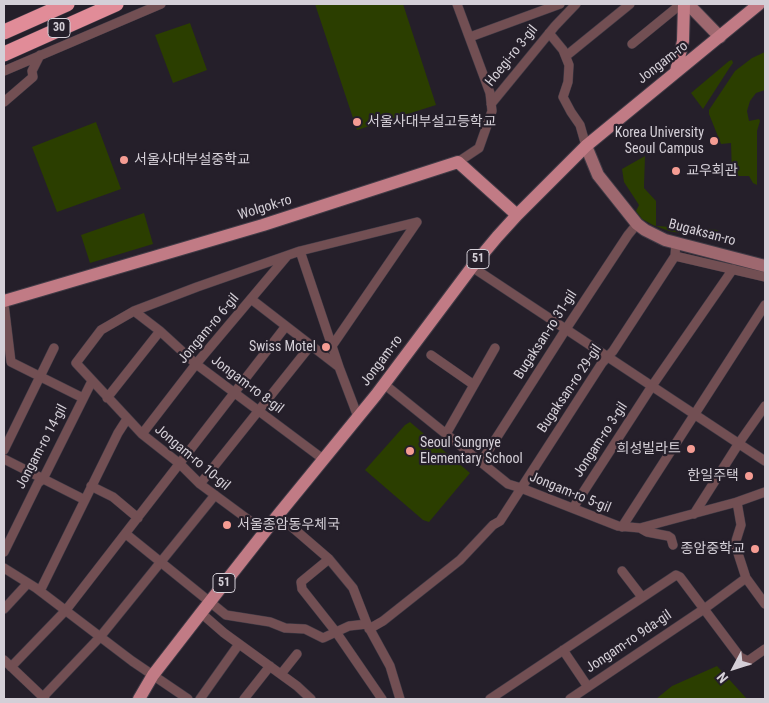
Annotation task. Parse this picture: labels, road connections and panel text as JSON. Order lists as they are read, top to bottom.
{
  "streets": {
    "highway": ["30"],
    "main road": ["Jongam-ro", "Wolgok-ro", "51"],
    "street": [
      "Hoegi-ro 3-gil",
      "Bugaksan-ro",
      "Jongam-ro 6-gil",
      "Bugaksan-ro 31-gil",
      "Jongam-ro 8-gil",
      "Bugaksan-ro 29-gil",
      "Jongam-ro 3-gil",
      "Jongam-ro 14-gil",
      "Jongam-ro 10-gil",
      "Jongam-ro 5-gil",
      "Jongam-ro 9da-gil"
    ]
  },
  "crossings": [
    ["Jongam-ro", "Bugaksan-ro"],
    ["Jongam-ro", "Jongam-ro 8-gil"],
    ["Jongam-ro", "Jongam-ro 10-gil"],
    ["Jongam-ro", "Jongam-ro 5-gil"],
    ["Wolgok-ro", "Jongam-ro 14-gil"],
    ["Bugaksan-ro", "Bugaksan-ro 31-gil"],
    ["Jongam-ro 6-gil", "Jongam-ro 8-gil"],
    ["Jongam-ro 6-gil", "Jongam-ro 10-gil"],
    ["Bugaksan-ro 31-gil", "Jongam-ro 5-gil"],
    ["Jongam-ro 8-gil", "Jongam-ro 10-gil"],
    ["Bugaksan-ro 29-gil", "Jongam-ro 5-gil"],
    ["Jongam-ro 3-gil", "Jongam-ro 5-gil"],
    ["Jongam-ro 14-gil", "Jongam-ro 10-gil"]
  ],
  "places": [
    "서울사대부설고등학교",
    "Korea University Seoul Campus",
    "서울사대부설중학교",
    "교우회관",
    "Swiss Motel",
    "희성빌라트",
    "Seoul Sungnye Elementary School",
    "한일주택",
    "서울종암동우체국",
    "종암중학교"
  ],
  "north": "bottom left"
}
